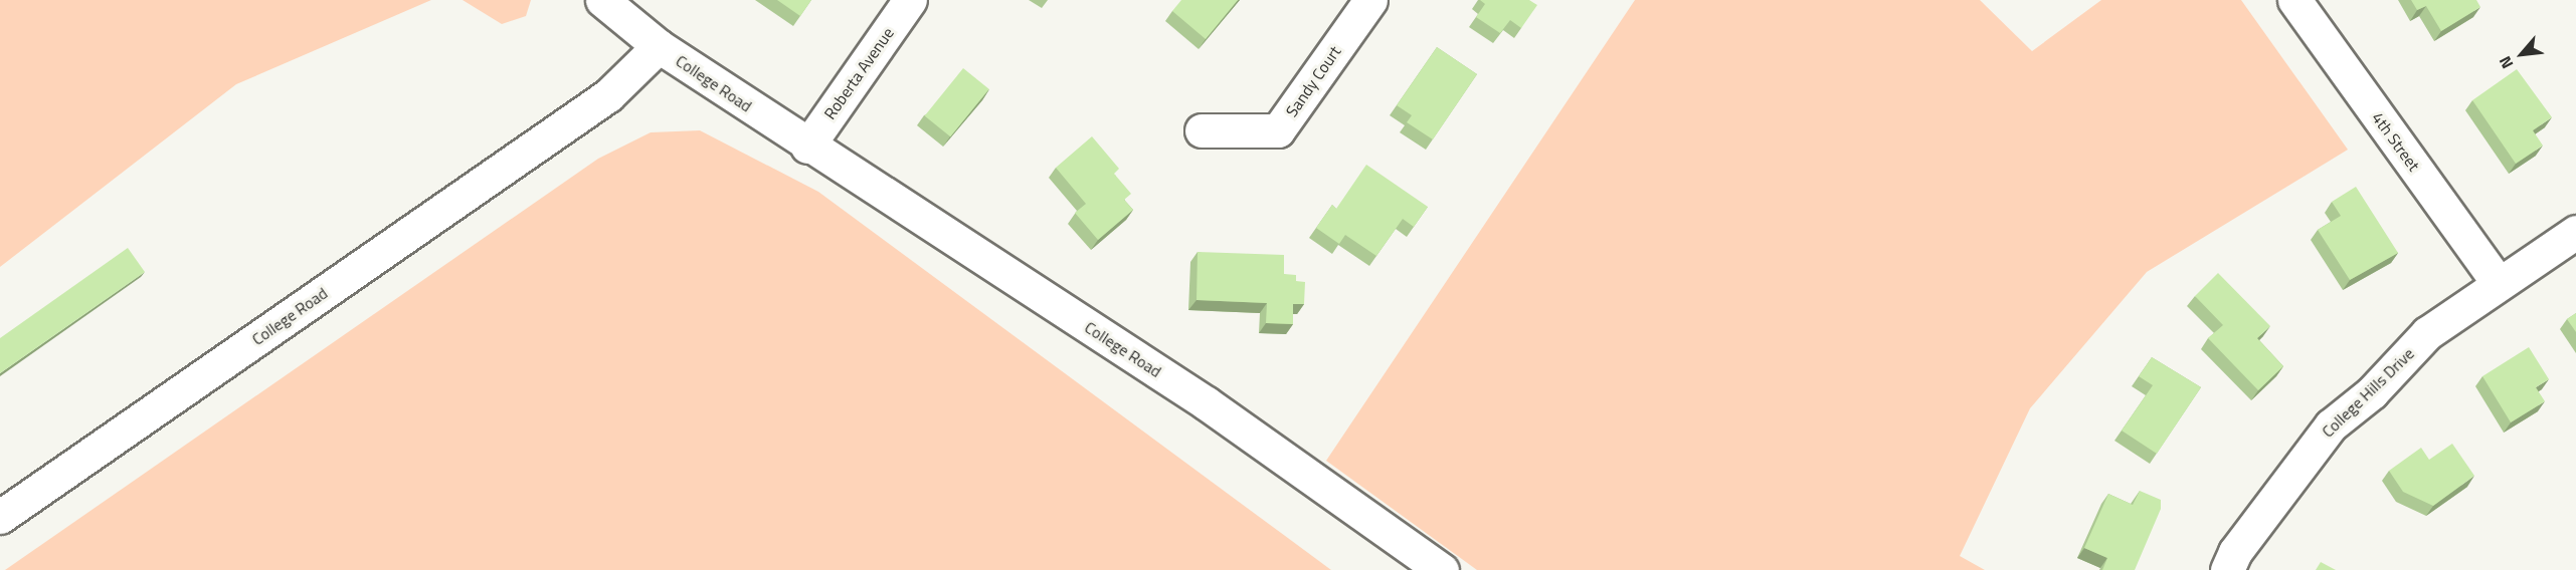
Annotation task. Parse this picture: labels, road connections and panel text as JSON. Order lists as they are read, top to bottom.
{
  "streets": {
    "street": [
      "Roberta Avenue",
      "Sandy Court",
      "College Road",
      "4th Street",
      "College Hills Drive"
    ]
  },
  "crossings": [
    ["Roberta Avenue", "College Road"],
    ["4th Street", "College Hills Drive"]
  ],
  "north": "bottom left"
}
